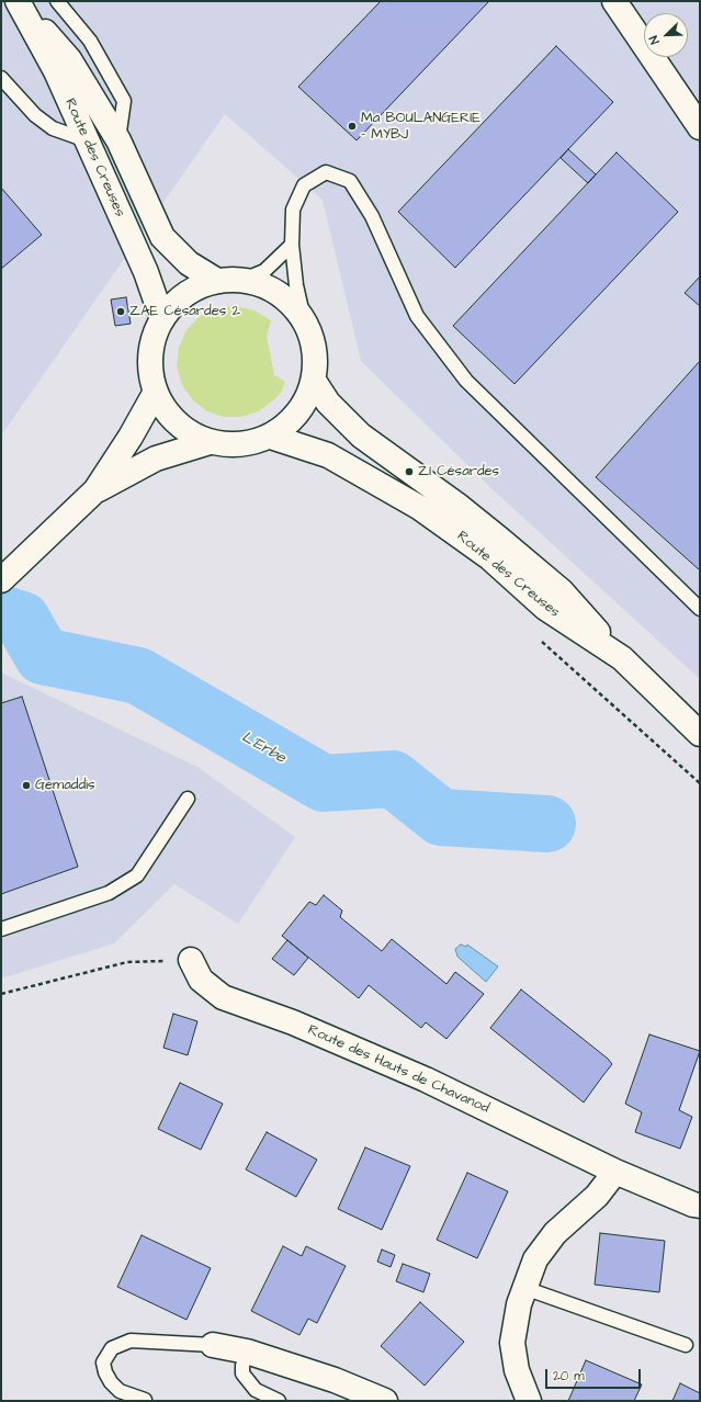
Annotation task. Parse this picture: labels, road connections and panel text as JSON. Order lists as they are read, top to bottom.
{
  "streets": {
    "main road": ["Route des Creuses", "Route des Hauts de Chavanod"]
  },
  "water": ["L'Erbe"],
  "places": [
    "Ma BOULANGERIE - MYBJ",
    "ZAE Césardes 2",
    "ZI Césardes",
    "Gemaddis"
  ],
  "scale_bar": "20 m",
  "north": "bottom left"
}
